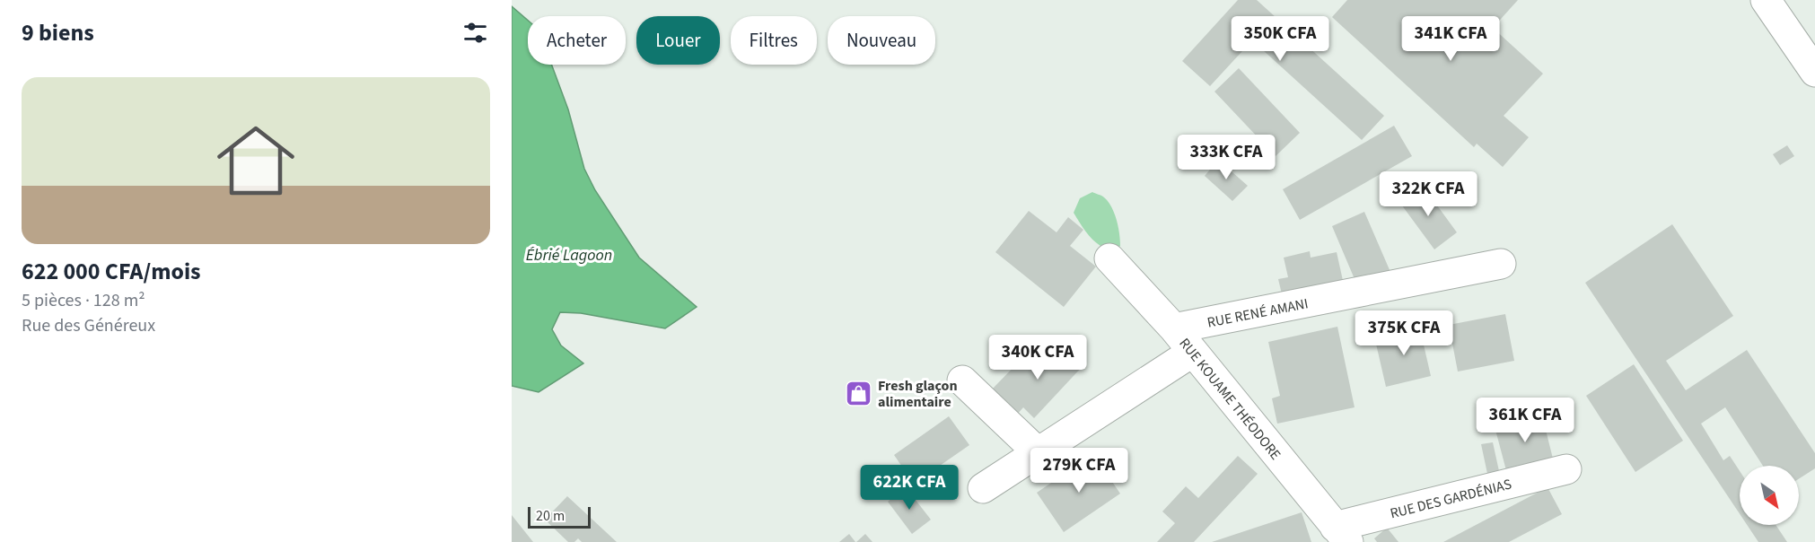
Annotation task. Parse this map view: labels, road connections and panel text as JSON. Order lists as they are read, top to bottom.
{
  "streets": {
    "street": ["RUE RENÉ AMANI", "RUE KOUAME THÉODORE", "RUE DES GARDÉNIAS"]
  },
  "crossings": [
    ["RUE RENÉ AMANI", "RUE KOUAME THÉODORE"],
    ["RUE KOUAME THÉODORE", "RUE DES GARDÉNIAS"]
  ],
  "water": ["Ébrié Lagoon"],
  "places": {
    "shop": ["Fresh glaçon alimentaire"]
  },
  "scale_bar": "20 m",
  "north": "bottom right",
  "page": {
    "heading": "9 biens",
    "price": [
      "350K CFA",
      "341K CFA",
      "333K CFA",
      "322K CFA",
      "375K CFA",
      "340K CFA",
      "361K CFA",
      "279K CFA",
      "622K CFA"
    ],
    "chip": [
      "Acheter",
      "Louer",
      "Filtres",
      "Nouveau"
    ],
    "list": [
      {
        "name": "622 000 CFA/mois",
        "note": "5 pièces · 128 m² · Rue des Généreux"
      }
    ],
    "scale": "20 m"
  }
}
